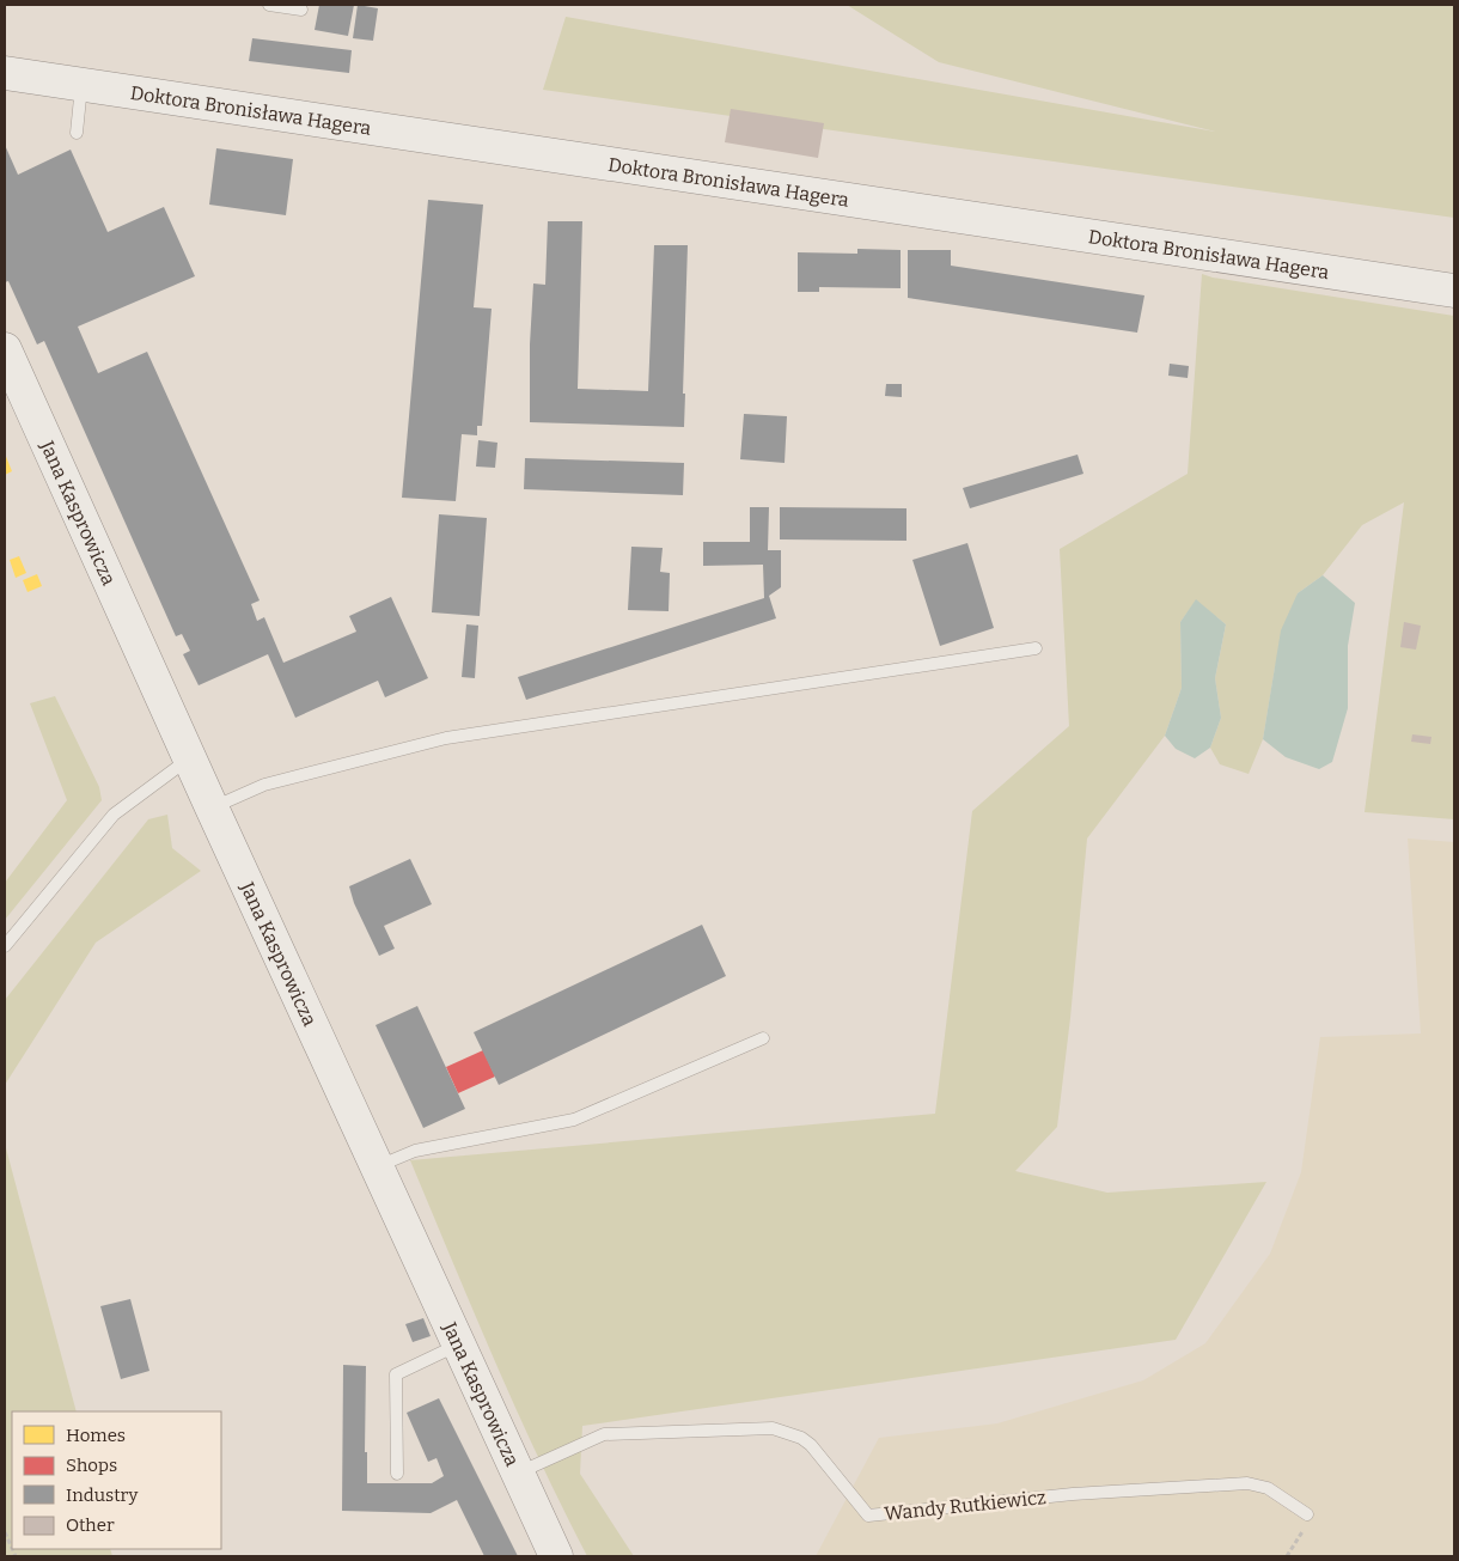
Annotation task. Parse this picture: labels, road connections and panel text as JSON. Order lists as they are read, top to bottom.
{
  "streets": {
    "street": ["Doktora Bronisława Hagera", "Jana Kasprowicza"],
    "lane": ["Wandy Rutkiewicz"]
  },
  "crossings": [
    ["Jana Kasprowicza", "Wandy Rutkiewicz"]
  ],
  "legend": [
    "Homes",
    "Shops",
    "Industry",
    "Other"
  ]
}
